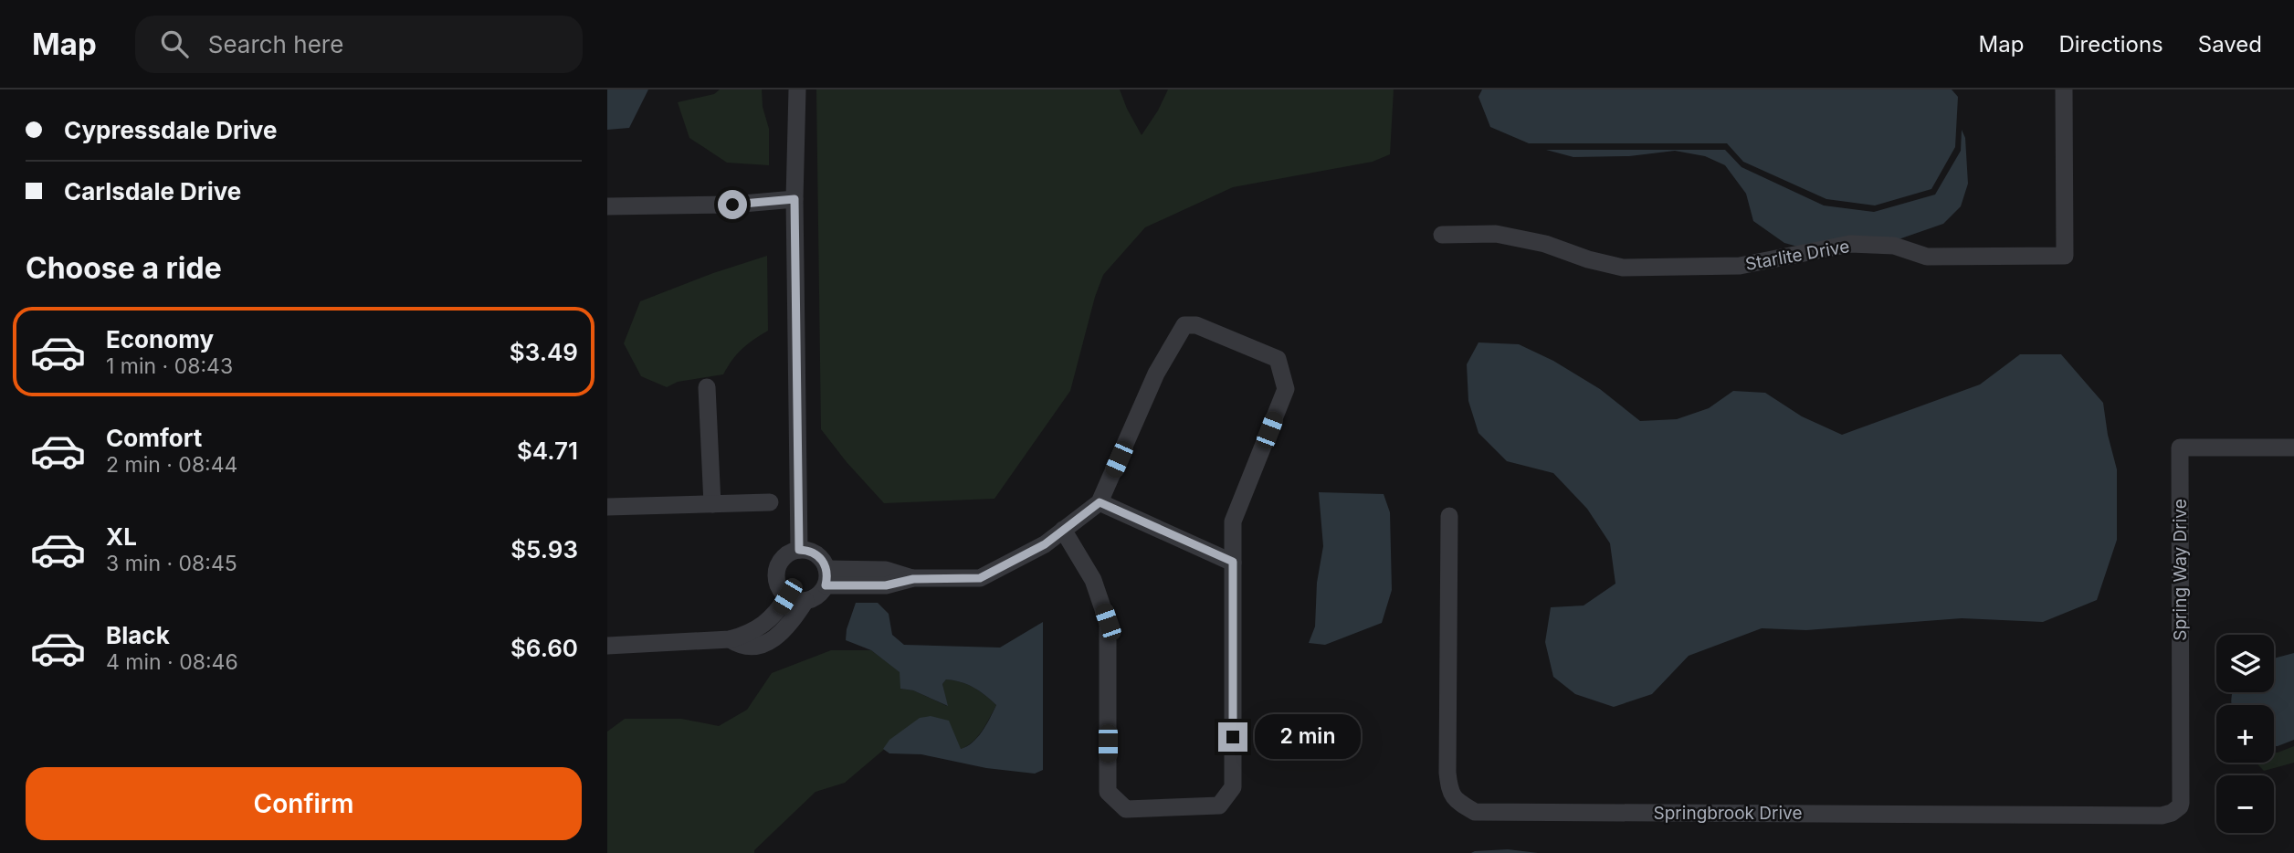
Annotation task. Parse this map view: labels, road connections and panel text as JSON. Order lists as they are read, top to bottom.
{
  "streets": {
    "street": ["Starlite Drive", "Spring Way Drive", "Springbrook Drive"]
  },
  "crossings": [
    ["Spring Way Drive", "Springbrook Drive"]
  ],
  "page": {
    "header": "Map",
    "search": "Search here",
    "nav": ["Map", "Directions", "Saved"],
    "banner": ["Cypressdale Drive", "Carlsdale Drive"],
    "heading": "Choose a ride",
    "list": [
      {
        "name": "Economy",
        "note": "1 min · 08:43",
        "value": "$3.49"
      },
      {
        "name": "Comfort",
        "note": "2 min · 08:44",
        "value": "$4.71"
      },
      {
        "name": "XL",
        "note": "3 min · 08:45",
        "value": "$5.93"
      },
      {
        "name": "Black",
        "note": "4 min · 08:46",
        "value": "$6.60"
      }
    ],
    "map_buttons": ["+", "−"],
    "bubble": "2 min",
    "buttons": "Confirm"
  }
}
